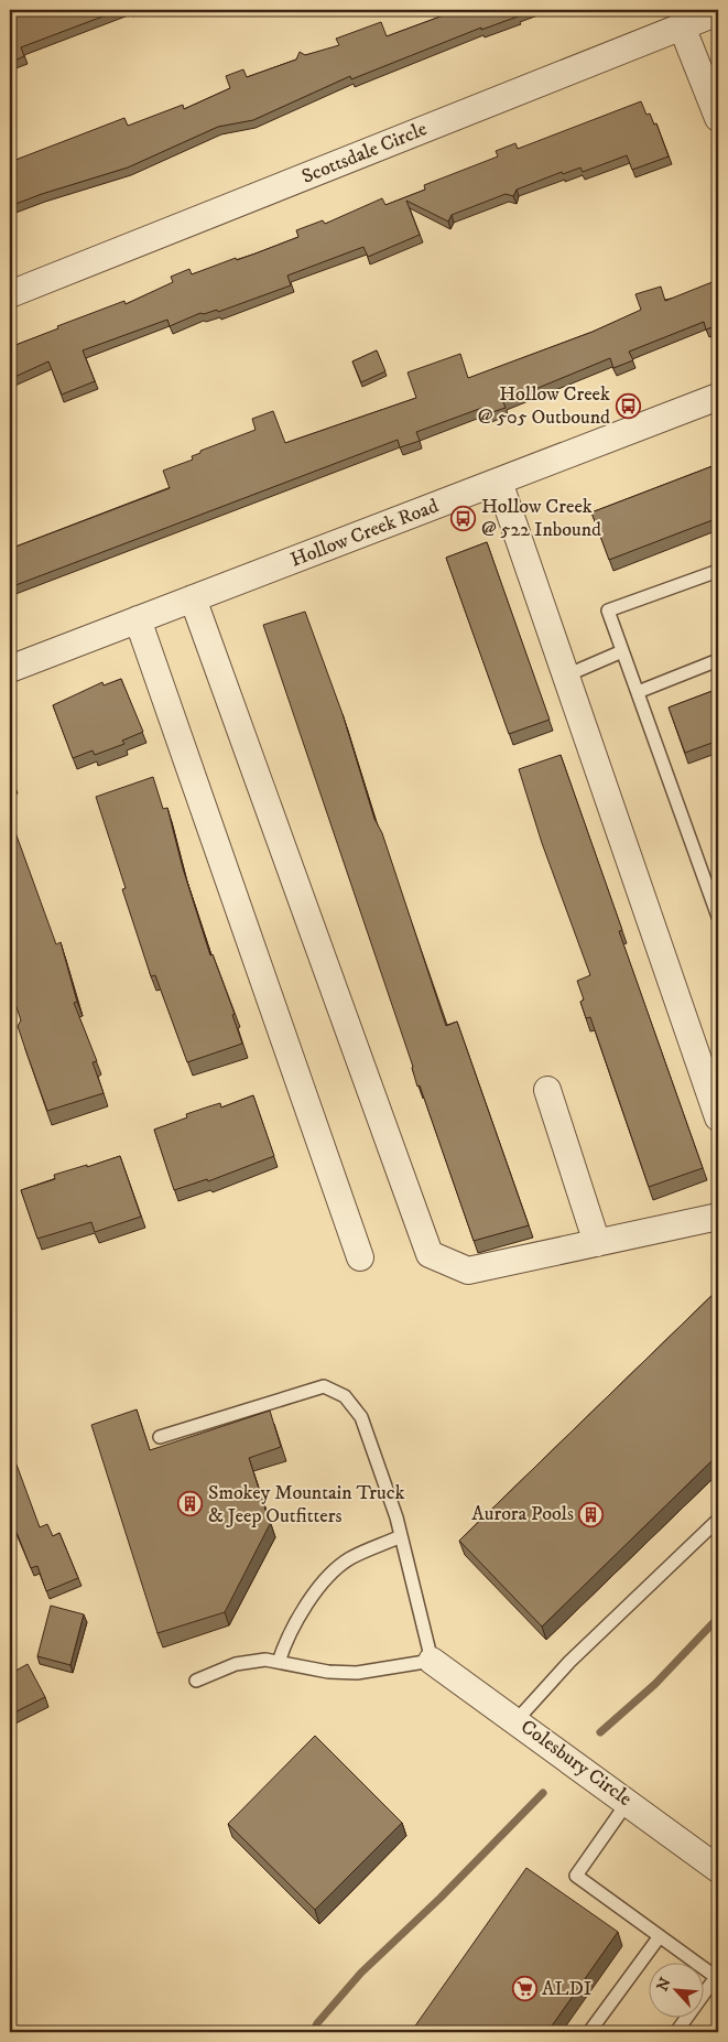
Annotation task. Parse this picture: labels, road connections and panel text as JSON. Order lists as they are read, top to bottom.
{
  "streets": {
    "street": ["Scottsdale Circle", "Hollow Creek Road", "Colesbury Circle"]
  },
  "places": {
    "bus stop": ["Hollow Creek @ 505 Outbound", "Hollow Creek @ 522 Inbound"],
    "building": ["Smokey Mountain Truck & Jeep Outfitters", "Aurora Pools"],
    "supermarket": ["ALDI"]
  },
  "north": "top left"
}
